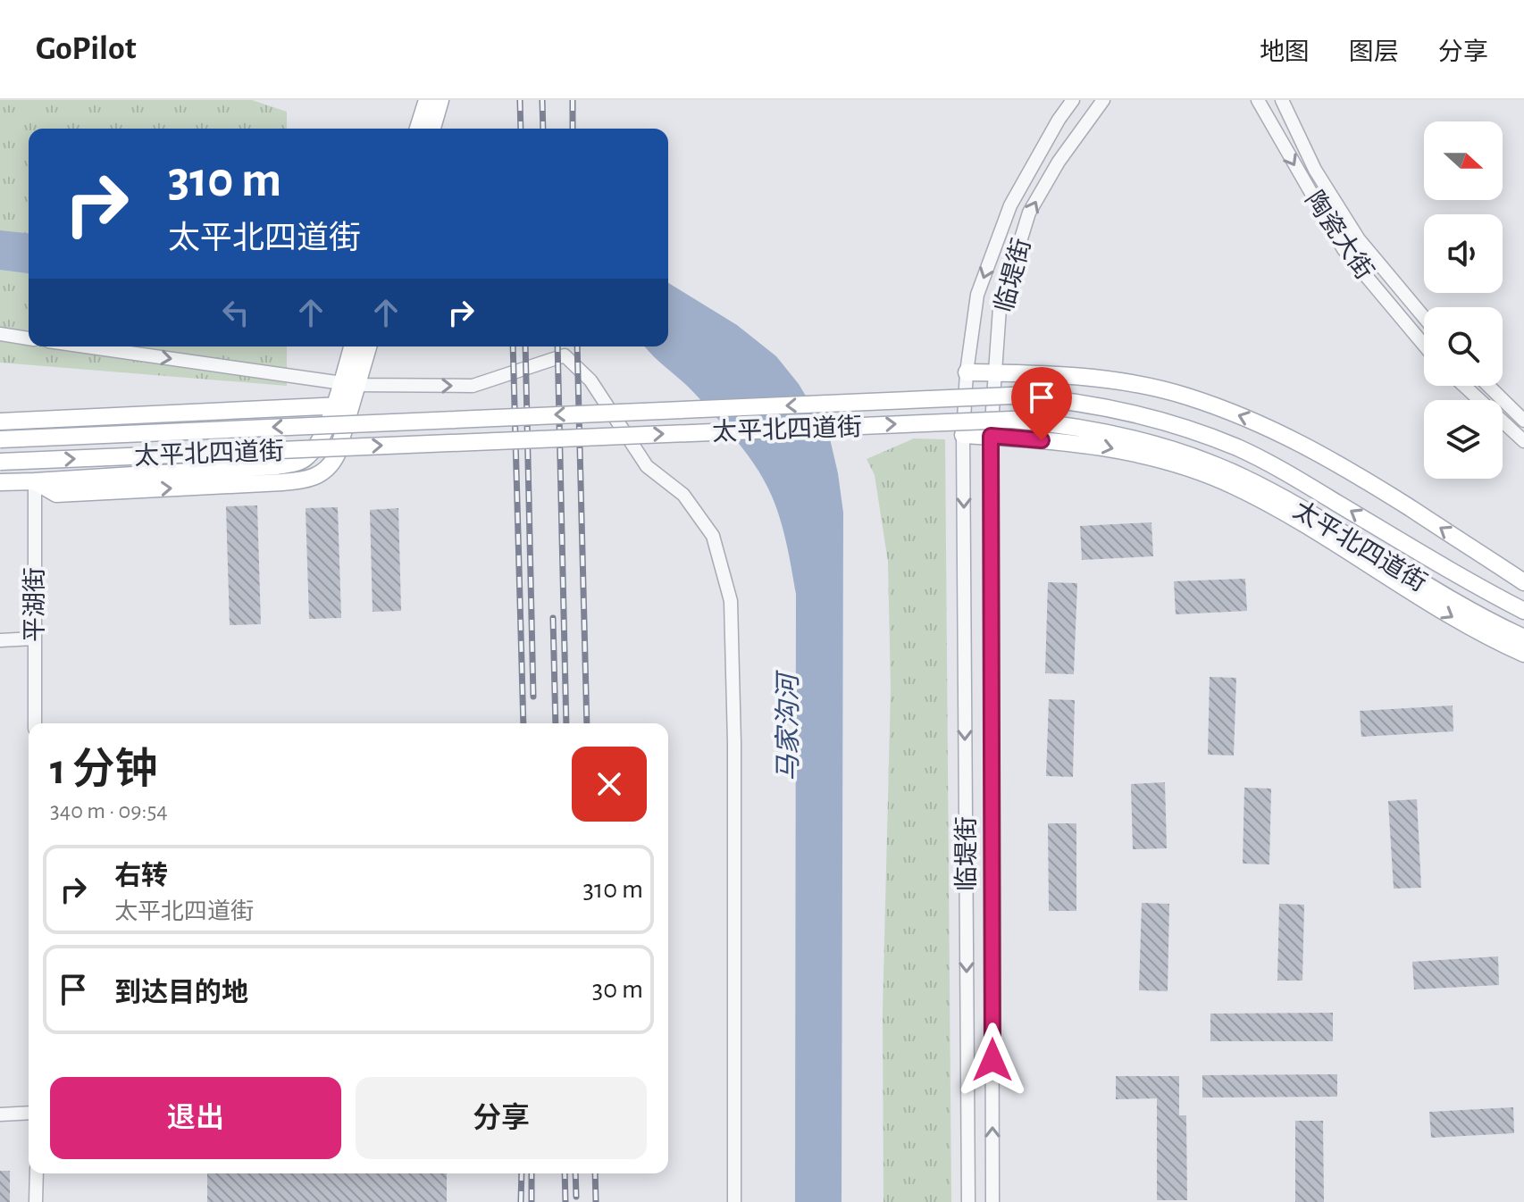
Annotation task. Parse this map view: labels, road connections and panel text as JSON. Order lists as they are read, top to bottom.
{
  "streets": {
    "main road": ["太平北四道街"],
    "street": ["陶瓷大街", "临堤街", "平湖街"]
  },
  "crossings": [
    ["临堤街", "太平北四道街"]
  ],
  "water": ["马家沟河"],
  "north": "right",
  "page": {
    "header": "GoPilot",
    "nav": ["地图", "图层", "分享"],
    "turn": ["310 m", "太平北四道街"],
    "heading": ["1 分钟", "340 m · 09:54"],
    "list": [
      {
        "name": "右转",
        "note": "太平北四道街",
        "value": "310 m"
      },
      {
        "name": "到达目的地",
        "value": "30 m"
      }
    ],
    "buttons": ["退出", "分享"]
  }
}
